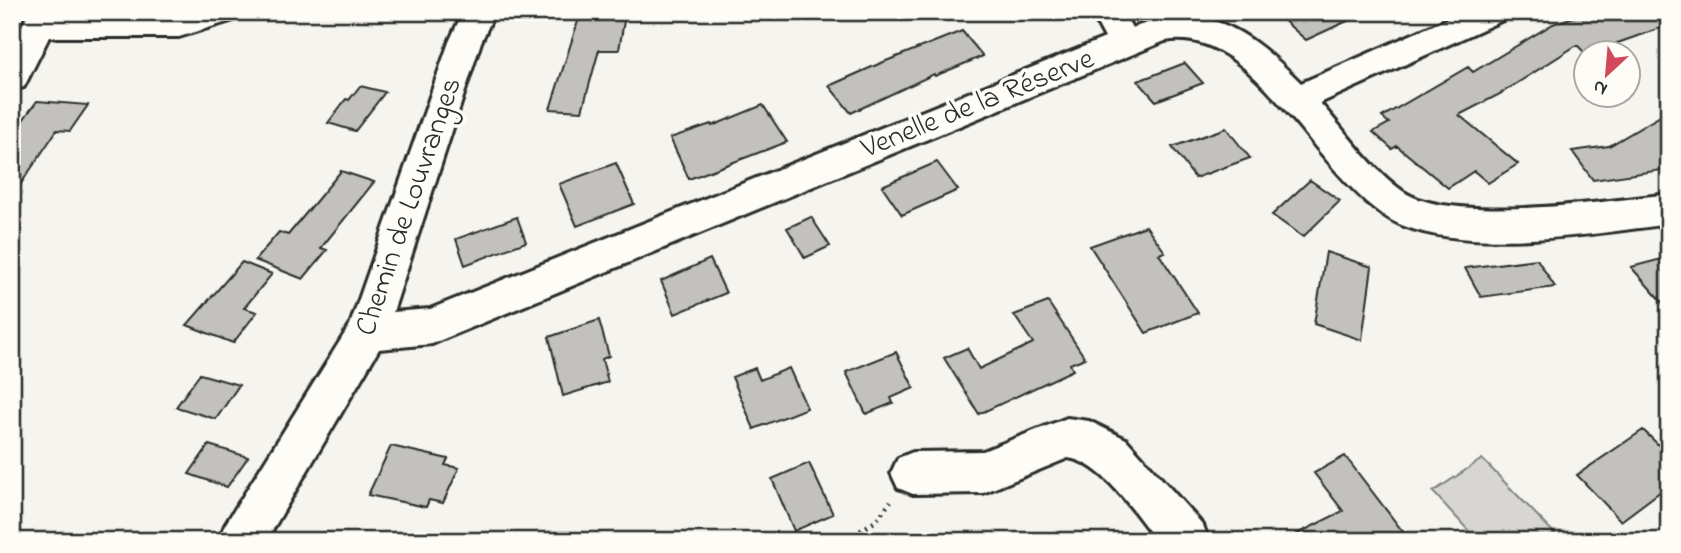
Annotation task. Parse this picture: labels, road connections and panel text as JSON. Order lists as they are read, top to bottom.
{
  "streets": {
    "street": ["Venelle de la Réserve", "Chemin de Louvranges"]
  },
  "crossings": [
    ["Venelle de la Réserve", "Chemin de Louvranges"]
  ],
  "north": "bottom left"
}
